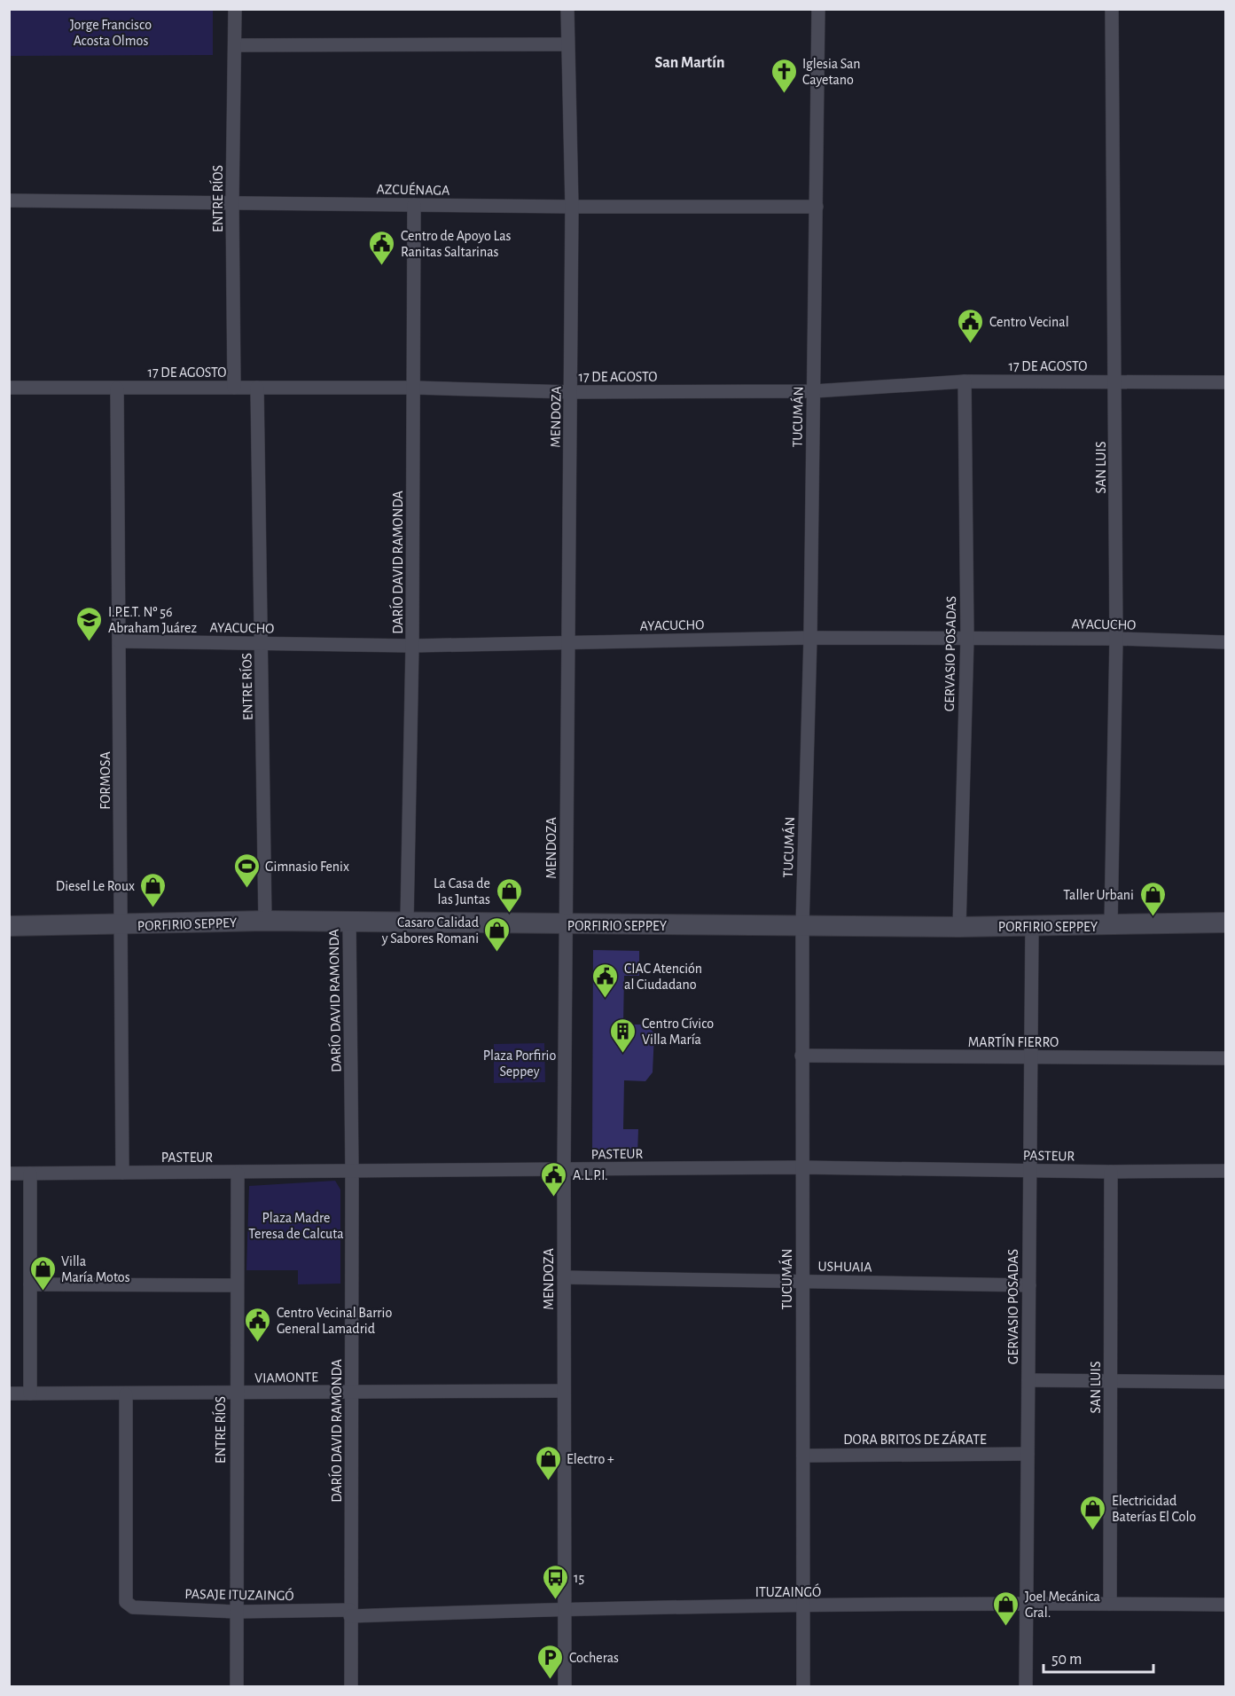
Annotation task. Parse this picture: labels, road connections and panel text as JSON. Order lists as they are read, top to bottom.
{
  "streets": {
    "main road": ["PORFIRIO SEPPEY"],
    "street": [
      "AZCUÉNAGA",
      "ENTRE RÍOS",
      "17 DE AGOSTO",
      "MENDOZA",
      "TUCUMÁN",
      "SAN LUIS",
      "DARÍO DAVID RAMONDA",
      "AYACUCHO",
      "GERVASIO POSADAS",
      "FORMOSA",
      "MARTÍN FIERRO",
      "PASTEUR",
      "USHUAIA",
      "VIAMONTE",
      "DORA BRITOS DE ZÁRATE",
      "ITUZAINGÓ",
      "PASAJE ITUZAINGÓ"
    ]
  },
  "crossings": [
    ["AZCUÉNAGA", "ENTRE RÍOS"],
    ["AZCUÉNAGA", "MENDOZA"],
    ["AZCUÉNAGA", "TUCUMÁN"],
    ["AZCUÉNAGA", "DARÍO DAVID RAMONDA"],
    ["ENTRE RÍOS", "17 DE AGOSTO"],
    ["ENTRE RÍOS", "AYACUCHO"],
    ["ENTRE RÍOS", "PORFIRIO SEPPEY"],
    ["ENTRE RÍOS", "PASTEUR"],
    ["ENTRE RÍOS", "VIAMONTE"],
    ["ENTRE RÍOS", "PASAJE ITUZAINGÓ"],
    ["17 DE AGOSTO", "MENDOZA"],
    ["17 DE AGOSTO", "TUCUMÁN"],
    ["17 DE AGOSTO", "SAN LUIS"],
    ["17 DE AGOSTO", "DARÍO DAVID RAMONDA"],
    ["17 DE AGOSTO", "GERVASIO POSADAS"],
    ["17 DE AGOSTO", "FORMOSA"],
    ["MENDOZA", "AYACUCHO"],
    ["MENDOZA", "PORFIRIO SEPPEY"],
    ["MENDOZA", "PASTEUR"],
    ["MENDOZA", "USHUAIA"],
    ["MENDOZA", "VIAMONTE"],
    ["MENDOZA", "ITUZAINGÓ"],
    ["TUCUMÁN", "AYACUCHO"],
    ["TUCUMÁN", "PORFIRIO SEPPEY"],
    ["TUCUMÁN", "MARTÍN FIERRO"],
    ["TUCUMÁN", "PASTEUR"],
    ["TUCUMÁN", "USHUAIA"],
    ["TUCUMÁN", "DORA BRITOS DE ZÁRATE"],
    ["TUCUMÁN", "ITUZAINGÓ"],
    ["SAN LUIS", "AYACUCHO"],
    ["SAN LUIS", "PORFIRIO SEPPEY"],
    ["SAN LUIS", "PASTEUR"],
    ["SAN LUIS", "ITUZAINGÓ"],
    ["DARÍO DAVID RAMONDA", "AYACUCHO"],
    ["DARÍO DAVID RAMONDA", "PORFIRIO SEPPEY"],
    ["DARÍO DAVID RAMONDA", "PASTEUR"],
    ["DARÍO DAVID RAMONDA", "VIAMONTE"],
    ["DARÍO DAVID RAMONDA", "ITUZAINGÓ"],
    ["DARÍO DAVID RAMONDA", "PASAJE ITUZAINGÓ"],
    ["AYACUCHO", "GERVASIO POSADAS"],
    ["AYACUCHO", "FORMOSA"],
    ["GERVASIO POSADAS", "PORFIRIO SEPPEY"],
    ["GERVASIO POSADAS", "MARTÍN FIERRO"],
    ["GERVASIO POSADAS", "PASTEUR"],
    ["GERVASIO POSADAS", "USHUAIA"],
    ["GERVASIO POSADAS", "DORA BRITOS DE ZÁRATE"],
    ["GERVASIO POSADAS", "ITUZAINGÓ"],
    ["FORMOSA", "PORFIRIO SEPPEY"],
    ["FORMOSA", "PASTEUR"],
    ["VIAMONTE", "PASAJE ITUZAINGÓ"],
    ["ITUZAINGÓ", "PASAJE ITUZAINGÓ"]
  ],
  "districts": ["San Martín"],
  "parks": ["Jorge Francisco Acosta Olmos", "Plaza Porfirio Seppey", "Plaza Madre Teresa de Calcuta"],
  "places": {
    "church": ["Iglesia San Cayetano"],
    "public building": [
      "Centro de Apoyo Las Ranitas Saltarinas",
      "Centro Vecinal",
      "CIAC Atención al Ciudadano",
      "A.L.P.I.",
      "Centro Vecinal Barrio General Lamadrid"
    ],
    "school or university": ["I.P.E.T. Nº 56 Abraham Juárez"],
    "sports": ["Gimnasio Fenix"],
    "shop": [
      "Diesel Le Roux",
      "La Casa de las Juntas",
      "Taller Urbani",
      "Casaro Calidad y Sabores Romani",
      "Villa María Motos",
      "Electro +",
      "Electricidad Baterías El Colo",
      "Joel Mecánica Gral."
    ],
    "building": ["Centro Cívico Villa María"],
    "bus stop": ["15"],
    "parking": ["Cocheras"]
  },
  "scale_bar": "50 m"
}
